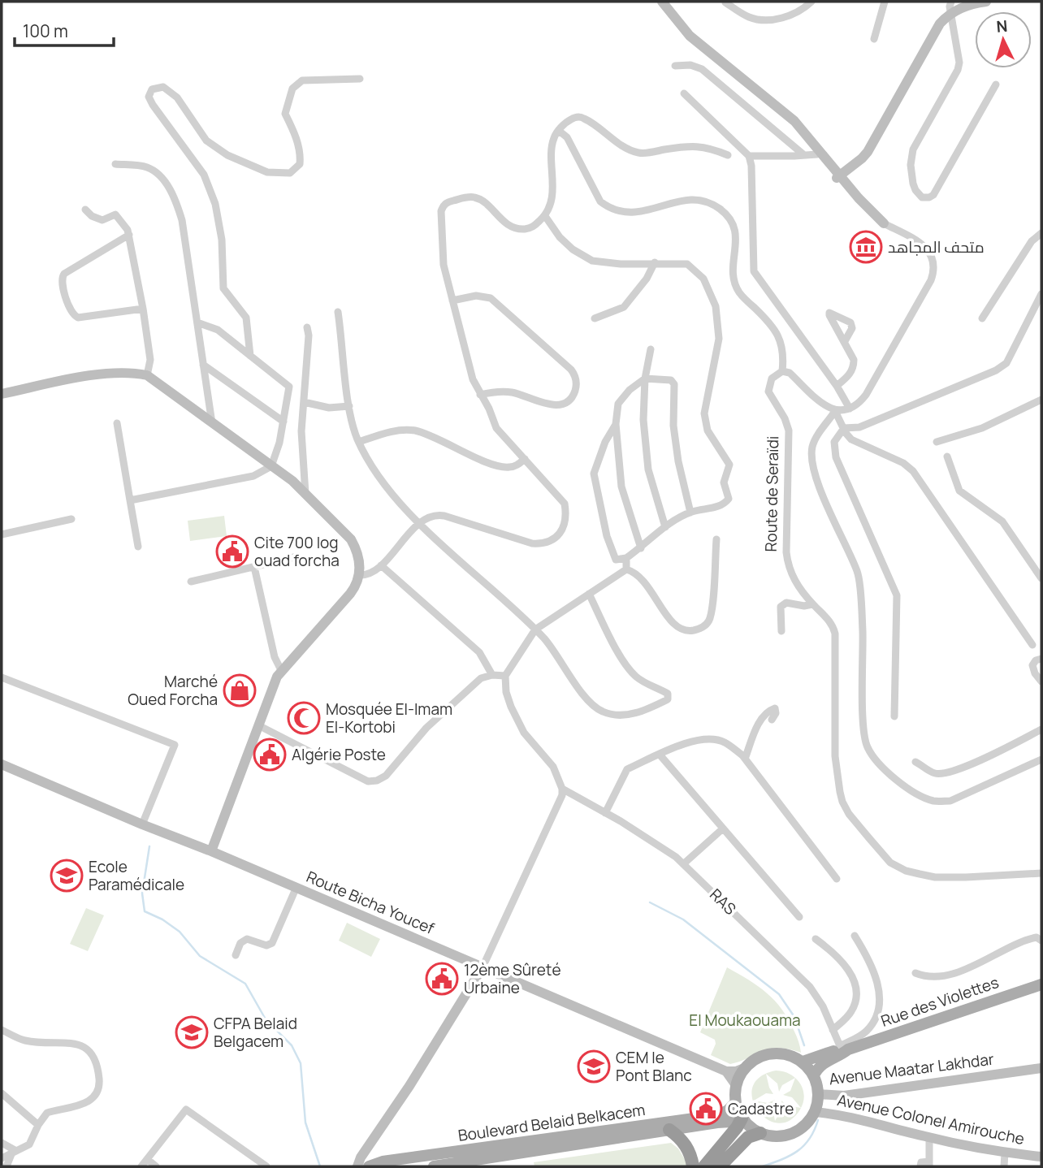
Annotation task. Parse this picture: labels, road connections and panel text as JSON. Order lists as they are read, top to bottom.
{
  "streets": {
    "main road": [
      "Route Bicha Youcef",
      "Rue des Violettes",
      "Avenue Maatar Lakhdar",
      "Avenue Colonel Amirouche",
      "Boulevard Belaid Belkacem"
    ],
    "street": ["Route de Seraïdi", "RAS"]
  },
  "crossings": [
    ["RAS", "Rue des Violettes"],
    ["Avenue Maatar Lakhdar", "Avenue Colonel Amirouche"],
    ["Avenue Maatar Lakhdar", "Boulevard Belaid Belkacem"],
    ["Avenue Colonel Amirouche", "Boulevard Belaid Belkacem"]
  ],
  "parks": ["El Moukaouama"],
  "places": {
    "museum": ["متحف المجاهد"],
    "public building": [
      "Cite 700 log ouad forcha",
      "Algérie Poste",
      "12ème Sûreté Urbaine",
      "Cadastre"
    ],
    "shop": ["Marché Oued Forcha"],
    "mosque": ["Mosquée El-Imam El-Kortobi"],
    "school or university": ["Ecole Paramédicale", "CFPA Belaid Belgacem", "CEM le Pont Blanc"]
  },
  "scale_bar": "100 m",
  "north": "top"
}
